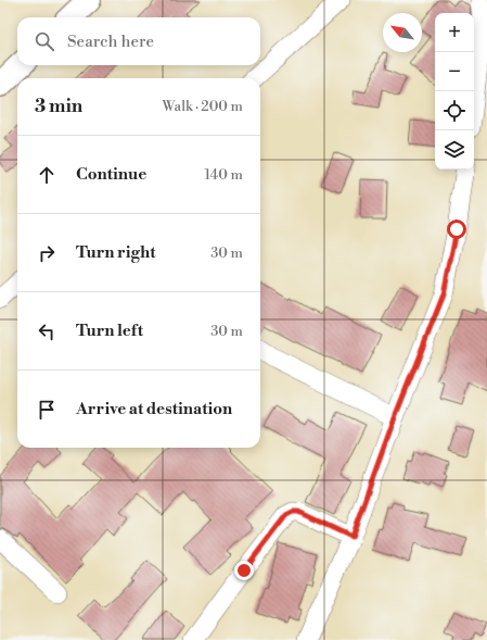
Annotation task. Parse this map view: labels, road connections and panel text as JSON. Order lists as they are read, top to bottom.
{
  "north": "top left",
  "page": {
    "map_buttons": ["+", "−"],
    "search": "Search here",
    "heading": ["3 min", "Walk · 200 m"],
    "list": [
      ["Continue", "140 m"],
      ["Turn right", "30 m"],
      ["Turn left", "30 m"],
      "Arrive at destination"
    ]
  }
}
